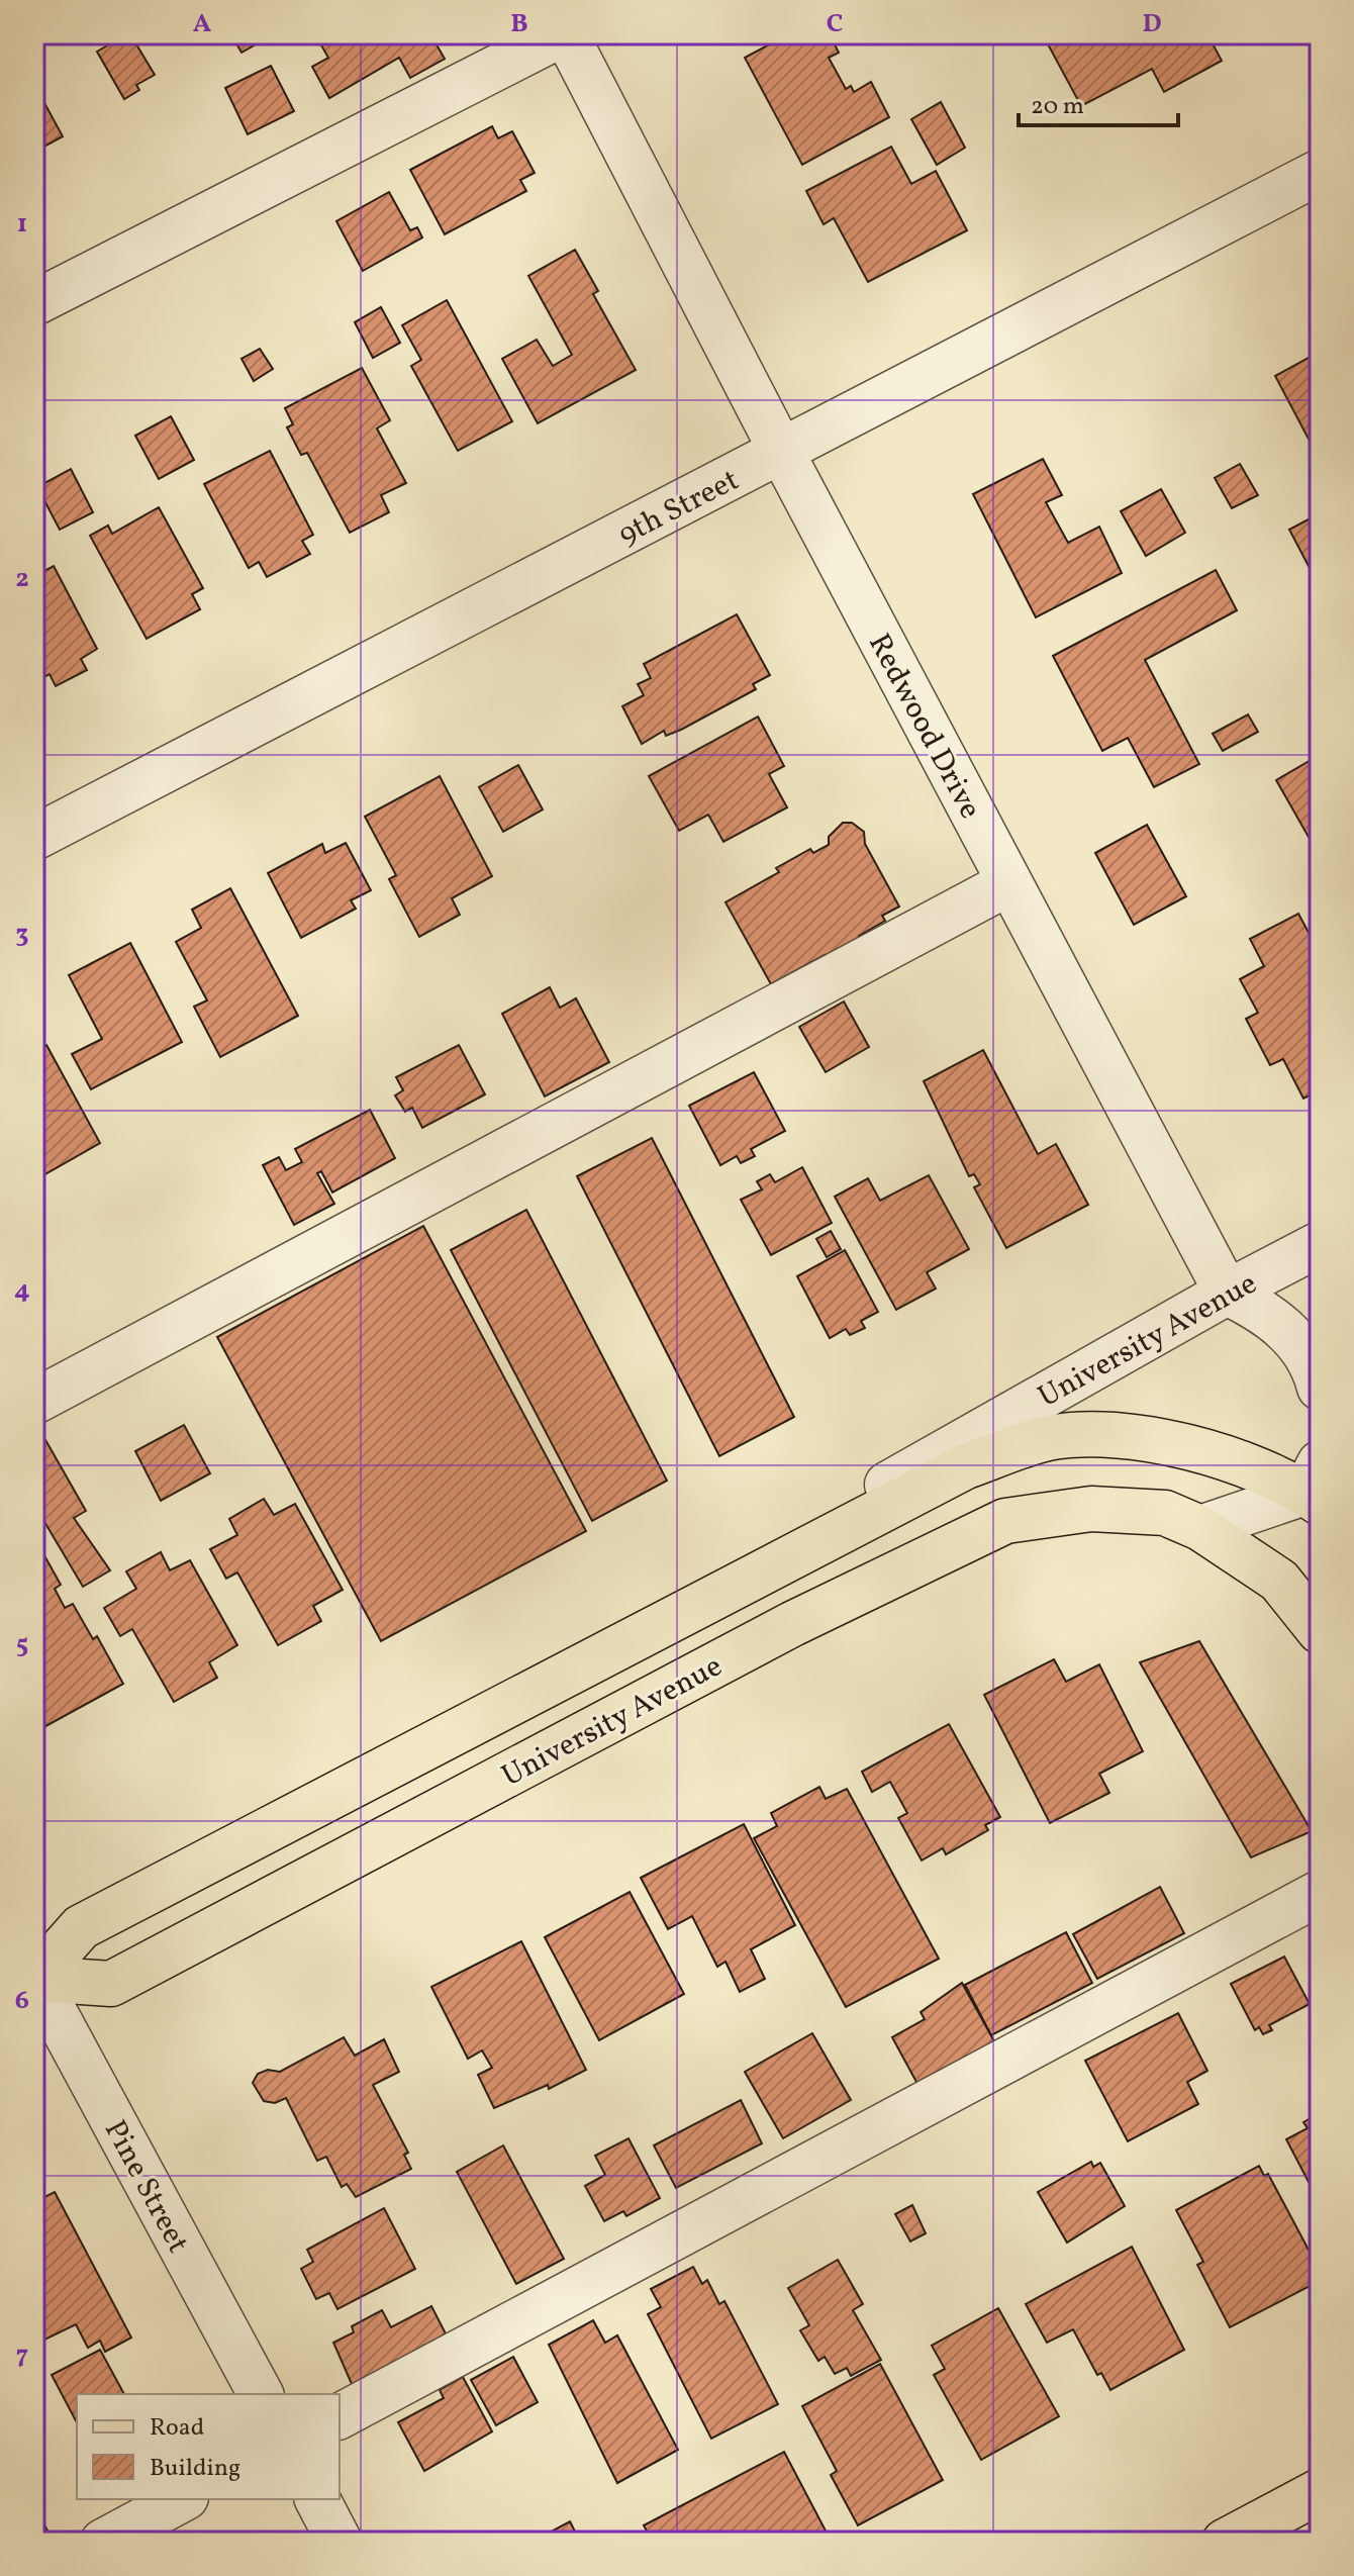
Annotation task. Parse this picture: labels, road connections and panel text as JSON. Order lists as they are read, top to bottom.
{
  "streets": {
    "main road": ["University Avenue"],
    "street": ["9th Street", "Redwood Drive", "Pine Street"]
  },
  "crossings": [
    ["9th Street", "Redwood Drive"],
    ["Redwood Drive", "University Avenue"],
    ["University Avenue", "Pine Street"]
  ],
  "legend": ["Road", "Building"],
  "scale_bar": "20 m",
  "grid": {
    "columns": [
      "A",
      "B",
      "C",
      "D"
    ],
    "rows": [
      "1",
      "2",
      "3",
      "4",
      "5",
      "6",
      "7"
    ]
  }
}
